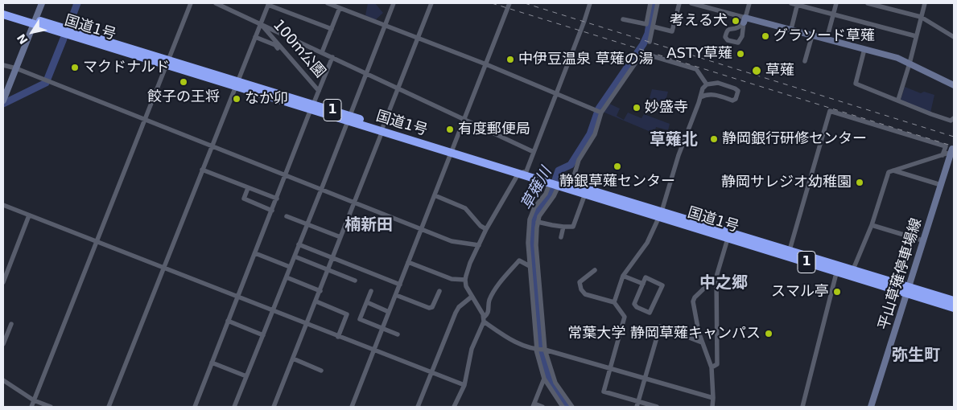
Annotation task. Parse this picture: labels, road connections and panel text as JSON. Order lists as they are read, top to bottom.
{
  "streets": {
    "highway": ["国道1号", "1"],
    "main road": ["平山草薙停車場線"],
    "street": ["100m公園"]
  },
  "crossings": [
    ["国道1号", "平山草薙停車場線"]
  ],
  "districts": [
    "草薙北",
    "楠新田",
    "中之郷",
    "弥生町"
  ],
  "water": ["草薙川"],
  "places": [
    "考える犬",
    "グラソード草薙",
    "ASTY草薙",
    "中伊豆温泉 草薙の湯",
    "マクドナルド",
    "草薙",
    "餃子の王将",
    "なか卯",
    "妙盛寺",
    "有度郵便局",
    "静岡銀行研修センター",
    "静銀草薙センター",
    "静岡サレジオ幼稚園",
    "スマル亭",
    "常葉大学 静岡草薙キャンパス"
  ],
  "north": "bottom left"
}
